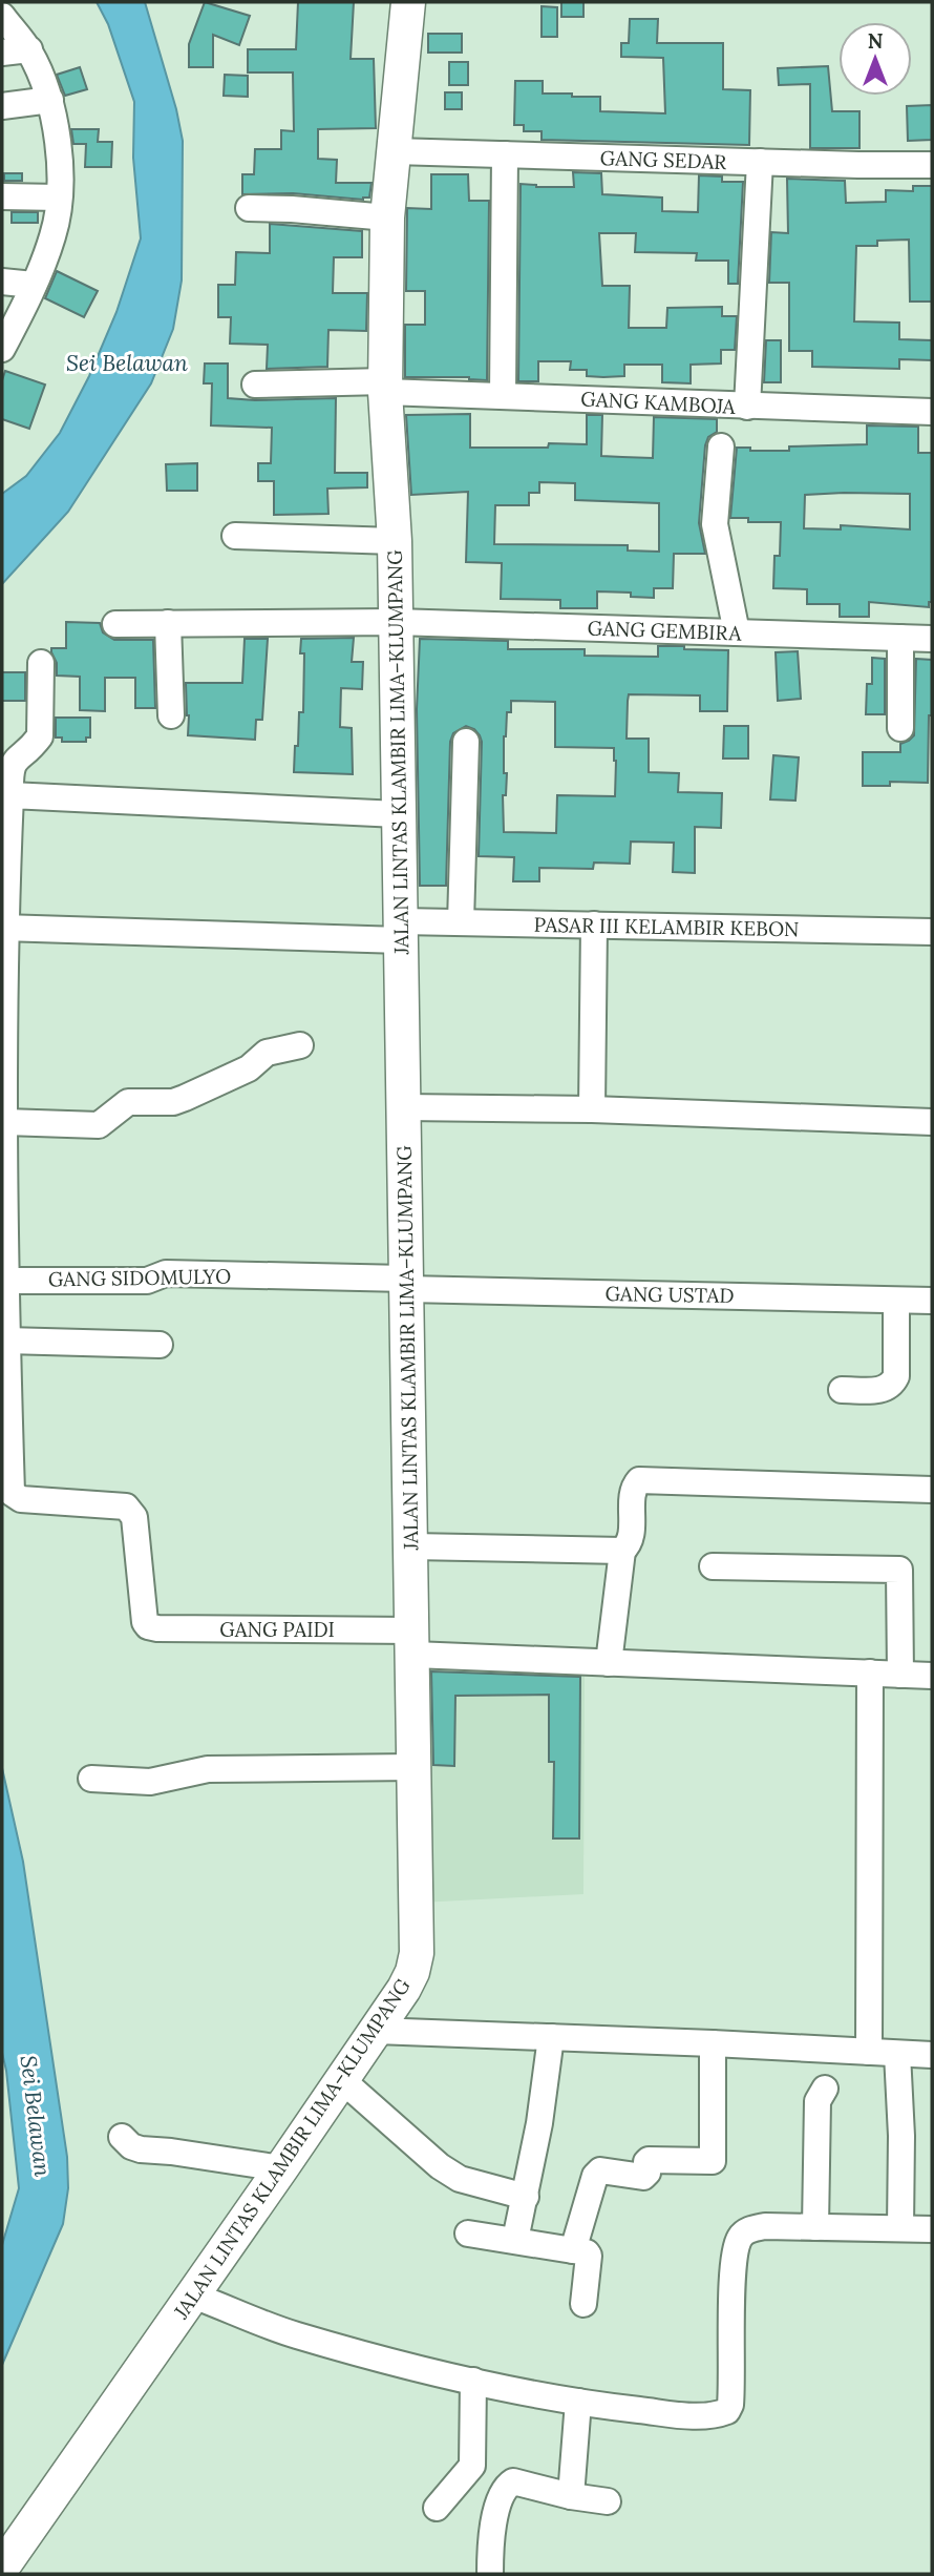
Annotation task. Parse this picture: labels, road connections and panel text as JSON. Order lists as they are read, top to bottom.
{
  "streets": {
    "main road": ["JALAN LINTAS KLAMBIR LIMA–KLUMPANG"],
    "street": [
      "GANG SEDAR",
      "GANG KAMBOJA",
      "GANG GEMBIRA",
      "PASAR III KELAMBIR KEBON",
      "GANG SIDOMULYO",
      "GANG USTAD",
      "GANG PAIDI"
    ]
  },
  "crossings": [
    ["GANG SEDAR", "JALAN LINTAS KLAMBIR LIMA–KLUMPANG"],
    ["GANG KAMBOJA", "JALAN LINTAS KLAMBIR LIMA–KLUMPANG"],
    ["GANG GEMBIRA", "JALAN LINTAS KLAMBIR LIMA–KLUMPANG"],
    ["JALAN LINTAS KLAMBIR LIMA–KLUMPANG", "PASAR III KELAMBIR KEBON"],
    ["JALAN LINTAS KLAMBIR LIMA–KLUMPANG", "GANG SIDOMULYO"],
    ["JALAN LINTAS KLAMBIR LIMA–KLUMPANG", "GANG USTAD"],
    ["JALAN LINTAS KLAMBIR LIMA–KLUMPANG", "GANG PAIDI"],
    ["GANG SIDOMULYO", "GANG USTAD"]
  ],
  "water": ["Sei Belawan"],
  "north": "top"
}
